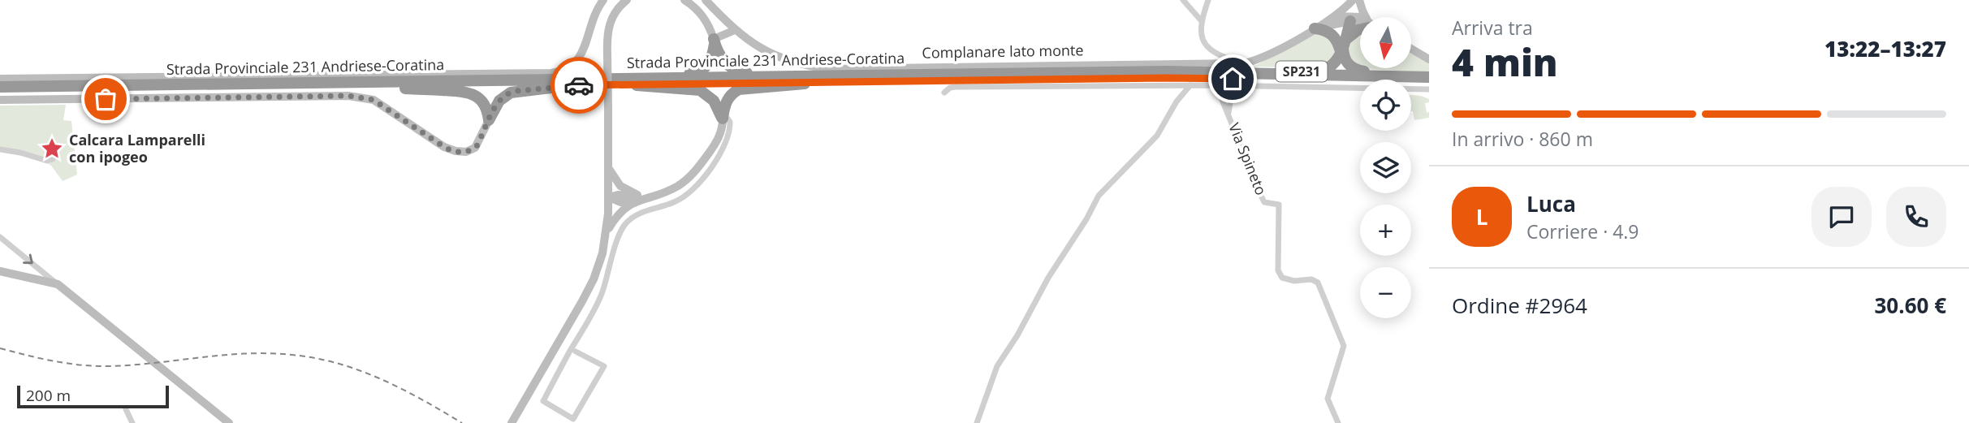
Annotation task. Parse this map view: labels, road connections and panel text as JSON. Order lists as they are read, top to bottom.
{
  "streets": {
    "highway": ["Strada Provinciale 231 Andriese-Coratina", "SP231"],
    "street": ["Complanare lato monte", "Via Spineto"]
  },
  "crossings": [
    ["Complanare lato monte", "SP231"],
    ["Strada Provinciale 231 Andriese-Coratina", "SP231"]
  ],
  "places": {
    "place": ["Calcara Lamparelli con ipogeo"]
  },
  "scale_bar": "200 m",
  "north": "bottom",
  "page": {
    "heading": ["4 min", "Arriva tra", "13:22–13:27"],
    "panel": [
      "Luca",
      "Corriere · 4.9",
      "Ordine #2964",
      "30.60 €"
    ],
    "map_buttons": ["+", "−"],
    "bar": "In arrivo · 860 m",
    "round": "L",
    "scale": "200 m"
  }
}
